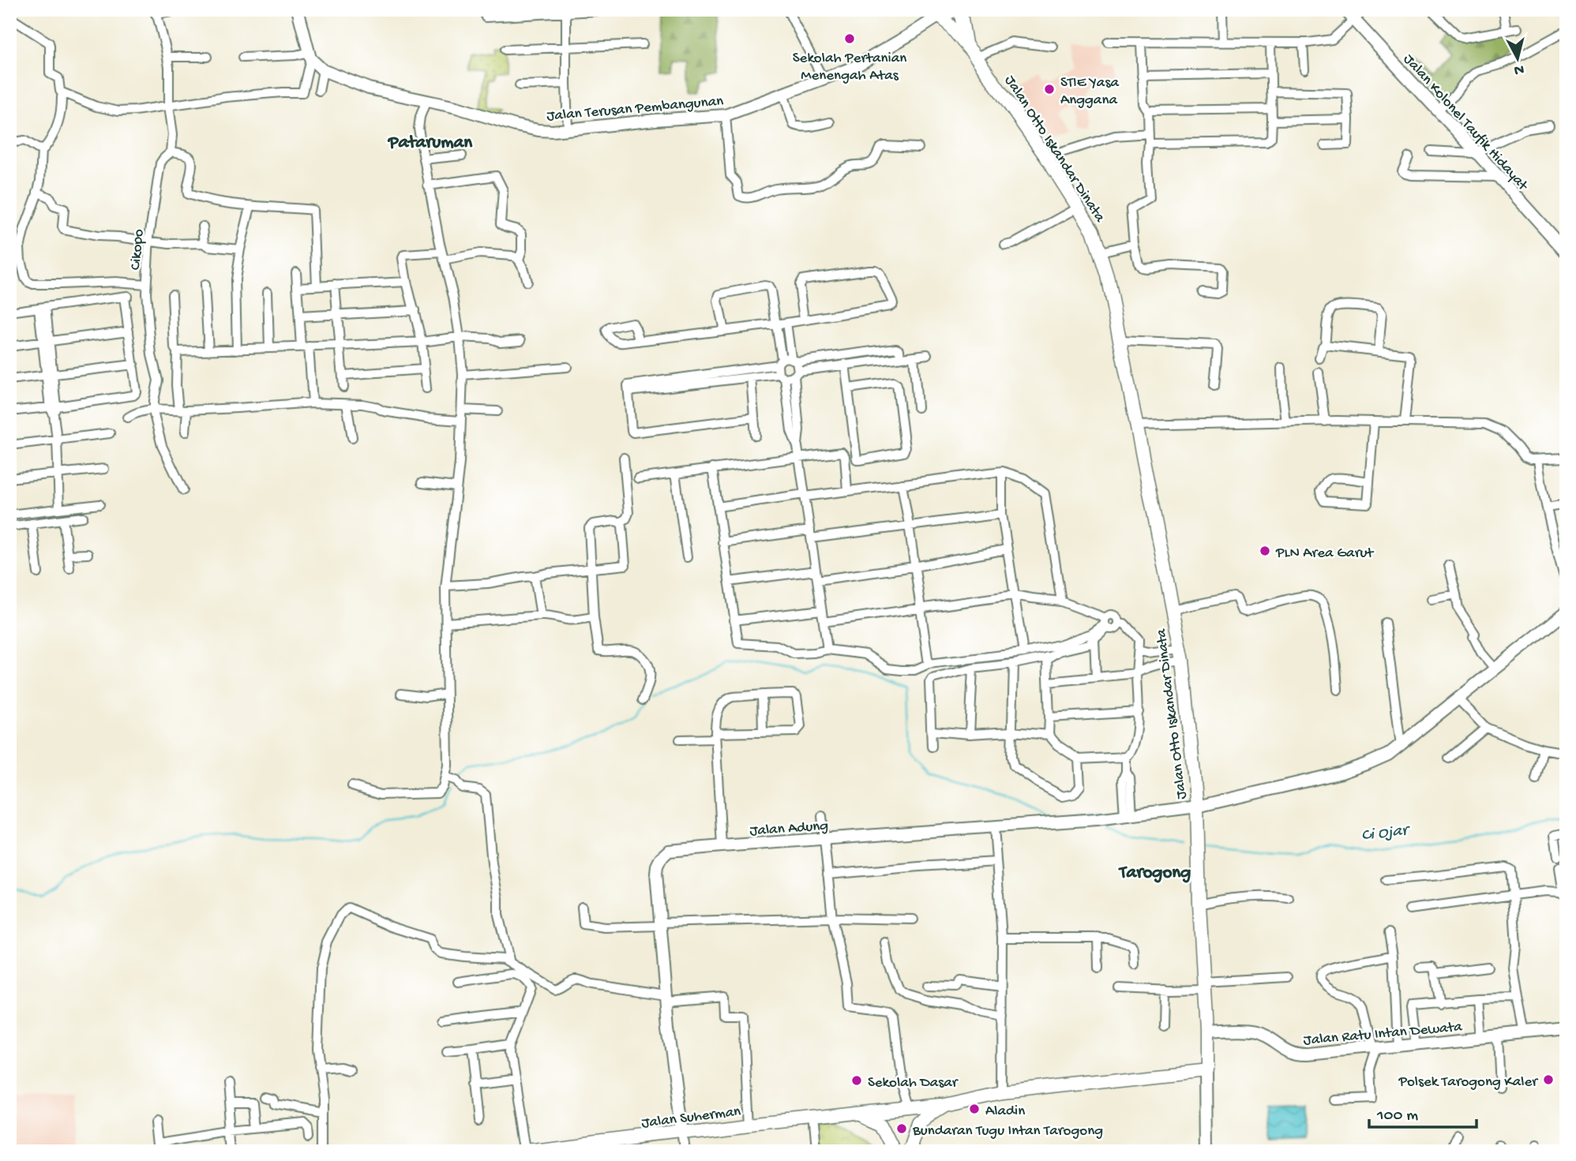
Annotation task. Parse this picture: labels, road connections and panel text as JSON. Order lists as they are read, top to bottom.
{
  "streets": {
    "main road": [
      "Jalan Terusan Pembangunan",
      "Jalan Kolonel Taufik Hidayat",
      "Jalan Otto Iskandar Dinata",
      "Jalan Adung",
      "Jalan Ratu Intan Dewata",
      "Jalan Suherman"
    ],
    "street": ["Cikopo"]
  },
  "crossings": [
    ["Jalan Terusan Pembangunan", "Jalan Otto Iskandar Dinata"],
    ["Jalan Otto Iskandar Dinata", "Jalan Adung"],
    ["Jalan Otto Iskandar Dinata", "Jalan Ratu Intan Dewata"],
    ["Jalan Adung", "Jalan Suherman"]
  ],
  "districts": ["Pataruman", "Tarogong"],
  "water": ["Ci Ojar"],
  "places": [
    "Sekolah Pertanian Menengah Atas",
    "STIE Yasa Anggana",
    "PLN Area Garut",
    "Polsek Tarogong Kaler",
    "Sekolah Dasar",
    "Aladin",
    "Bundaran Tugu Intan Tarogong"
  ],
  "scale_bar": "100 m",
  "north": "bottom"
}
